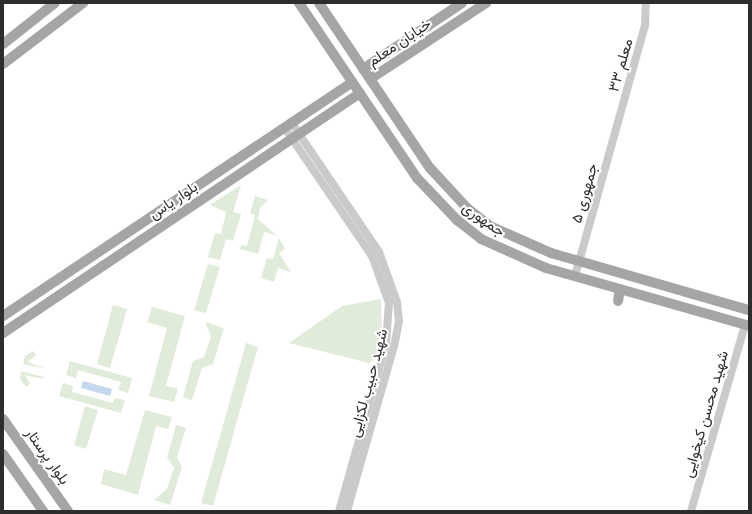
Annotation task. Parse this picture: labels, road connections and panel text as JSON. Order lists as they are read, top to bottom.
{
  "streets": {
    "main road": [
      "خیابان معلم",
      "بلوار یاس",
      "جمهوری",
      "بلوار پرستار"
    ],
    "street": [
      "معلم ۳۳",
      "جمهوری ۵",
      "شهید حبیب لکزایی",
      "شهید محسن کیخوایی"
    ]
  },
  "crossings": [
    ["خیابان معلم", "جمهوری"],
    ["معلم ۳۳", "جمهوری ۵"],
    ["جمهوری ۵", "جمهوری"],
    ["بلوار یاس", "جمهوری"],
    ["بلوار یاس", "شهید حبیب لکزایی"],
    ["جمهوری", "شهید محسن کیخوایی"]
  ]
}
